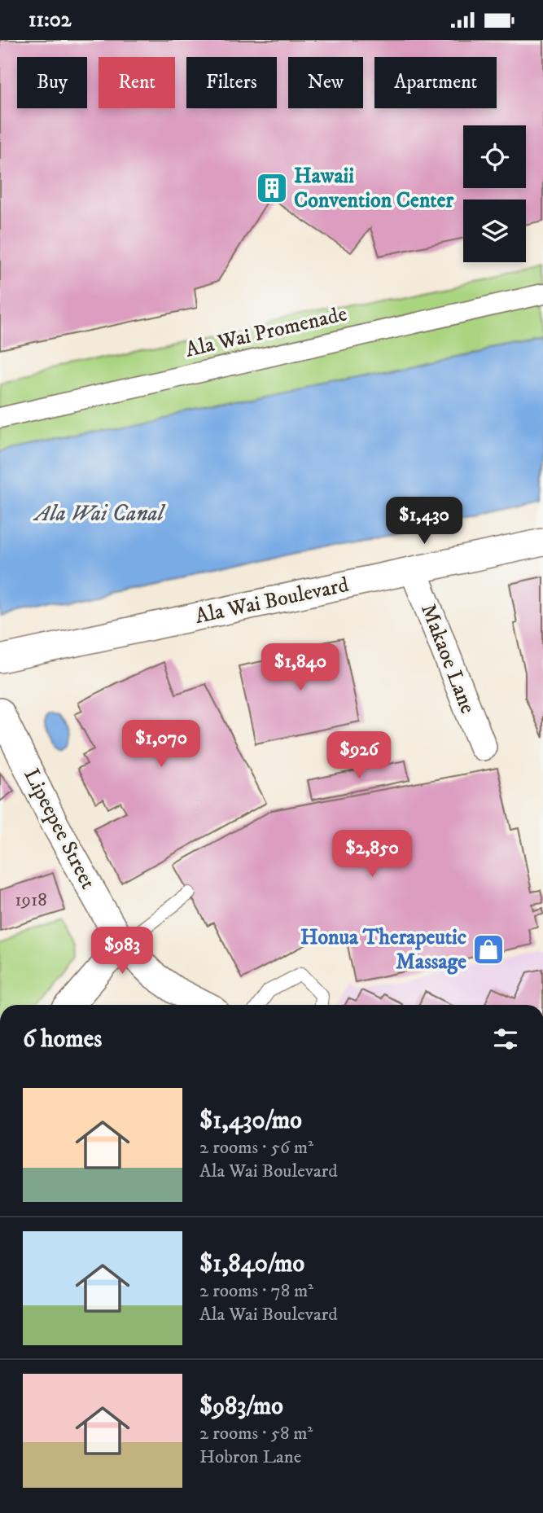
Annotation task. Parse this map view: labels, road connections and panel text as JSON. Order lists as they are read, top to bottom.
{
  "streets": {
    "street": [
      "Ala Wai Promenade",
      "Ala Wai Boulevard",
      "Makaoe Lane",
      "Lipeepee Street"
    ]
  },
  "crossings": [
    ["Ala Wai Boulevard", "Makaoe Lane"]
  ],
  "water": ["Ala Wai Canal"],
  "places": {
    "building": ["Hawaii Convention Center"],
    "shop": ["Honua Therapeutic Massage"]
  },
  "house_numbers": ["1918"],
  "page": {
    "status": "11:02",
    "chip": [
      "Buy",
      "Rent",
      "Filters",
      "New",
      "Apartment"
    ],
    "price": [
      "$1,430",
      "$1,840",
      "$1,070",
      "$926",
      "$2,850",
      "$983"
    ],
    "heading": "6 homes",
    "list": [
      {
        "name": "$1,430/mo",
        "note": "2 rooms · 56 m² · Ala Wai Boulevard"
      },
      {
        "name": "$1,840/mo",
        "note": "2 rooms · 78 m² · Ala Wai Boulevard"
      },
      {
        "name": "$983/mo",
        "note": "2 rooms · 58 m² · Hobron Lane"
      }
    ]
  }
}
